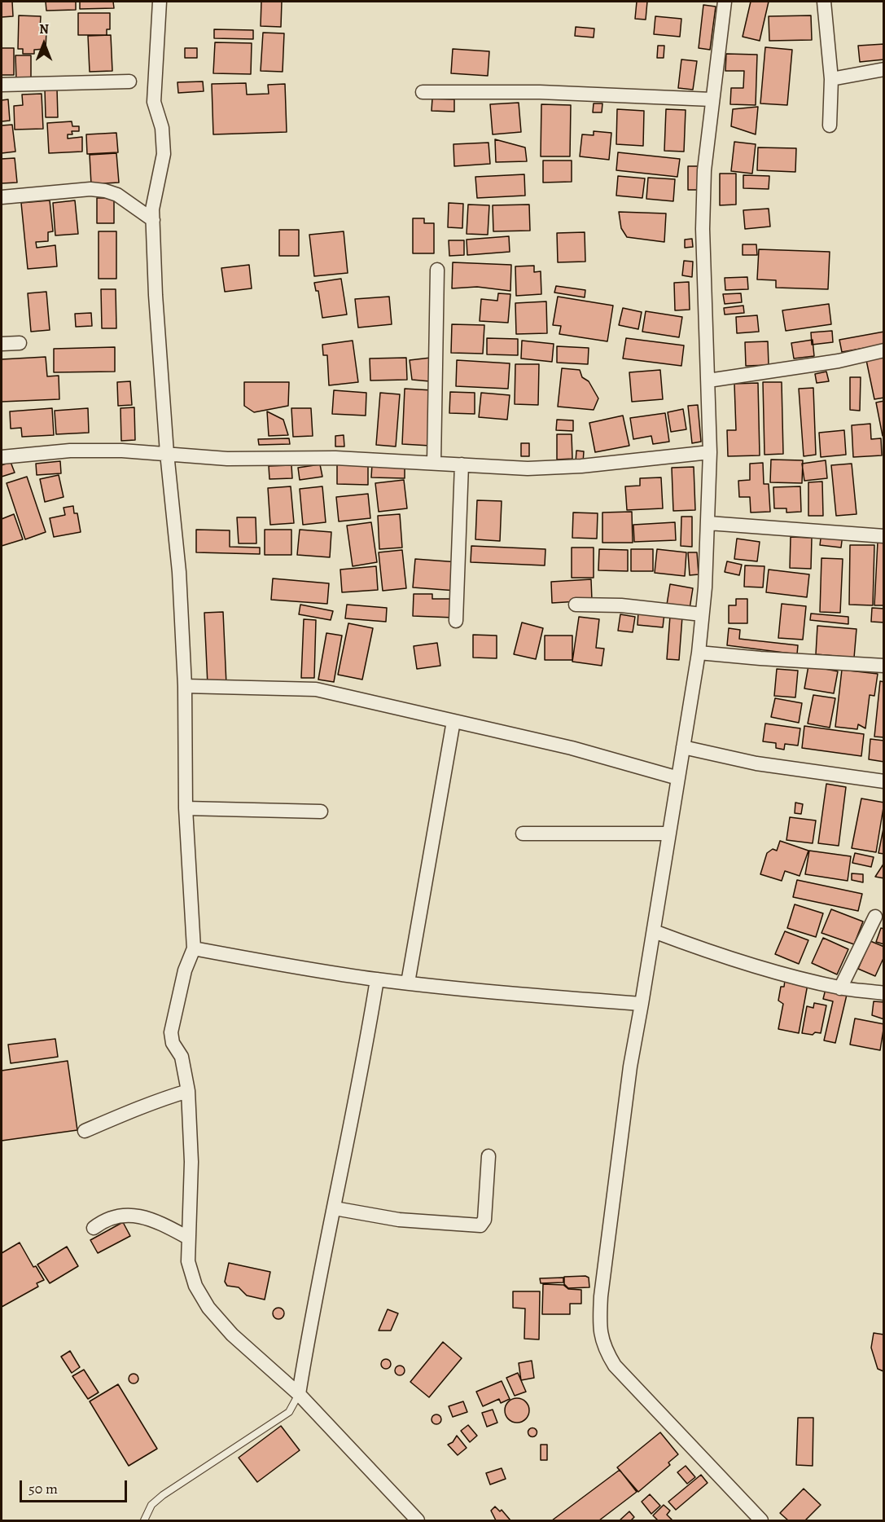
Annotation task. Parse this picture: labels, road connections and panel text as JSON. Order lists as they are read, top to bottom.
{
  "scale_bar": "50 m",
  "north": "top"
}
